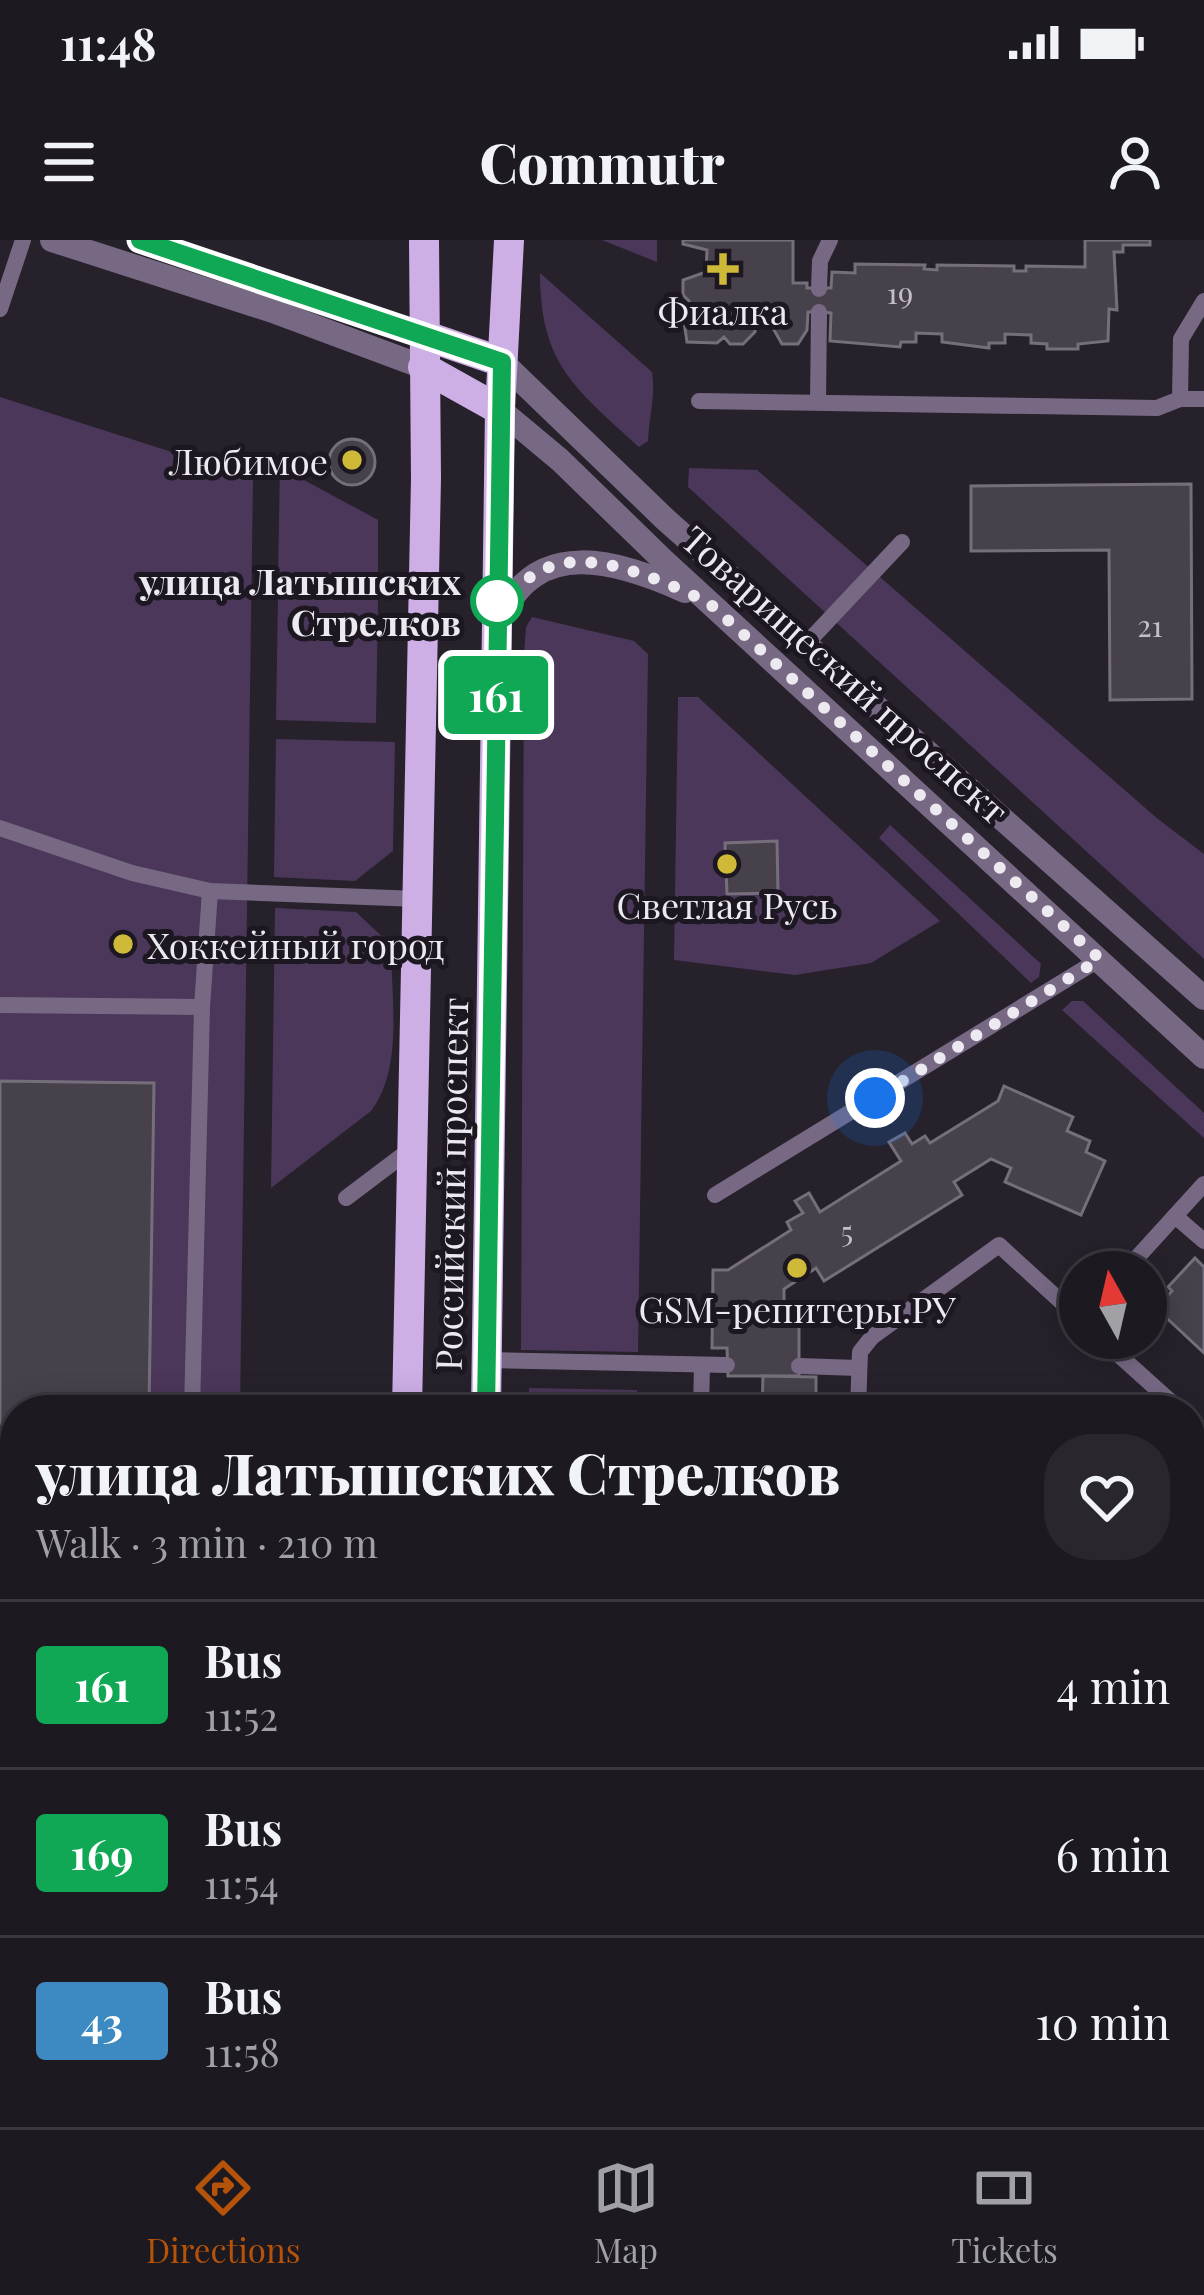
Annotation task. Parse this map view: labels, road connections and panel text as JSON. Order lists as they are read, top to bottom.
{
  "streets": {
    "main road": ["Товарищеский проспект", "Российский проспект"]
  },
  "crossings": [
    ["Товарищеский проспект", "Российский проспект"]
  ],
  "places": {
    "health": ["Фиалка"],
    "other": [
      "Любимое",
      "улица Латышских Стрелков",
      "Светлая Русь",
      "Хоккейный город",
      "GSM-репитеры.РУ"
    ]
  },
  "lines": ["bus line 161"],
  "house_numbers": ["19", "21", "5"],
  "north": "top",
  "page": {
    "status": "11:48",
    "header": "Commutr",
    "on_map": "161",
    "heading": ["улица Латышских Стрелков", "Walk · 3 min · 210 m"],
    "list": [
      {
        "mark": "161",
        "name": "Bus",
        "note": "11:52",
        "value": "4 min"
      },
      {
        "mark": "169",
        "name": "Bus",
        "note": "11:54",
        "value": "6 min"
      },
      {
        "mark": "43",
        "name": "Bus",
        "note": "11:58",
        "value": "10 min"
      }
    ],
    "tabs": ["Directions", "Map", "Tickets"]
  }
}
